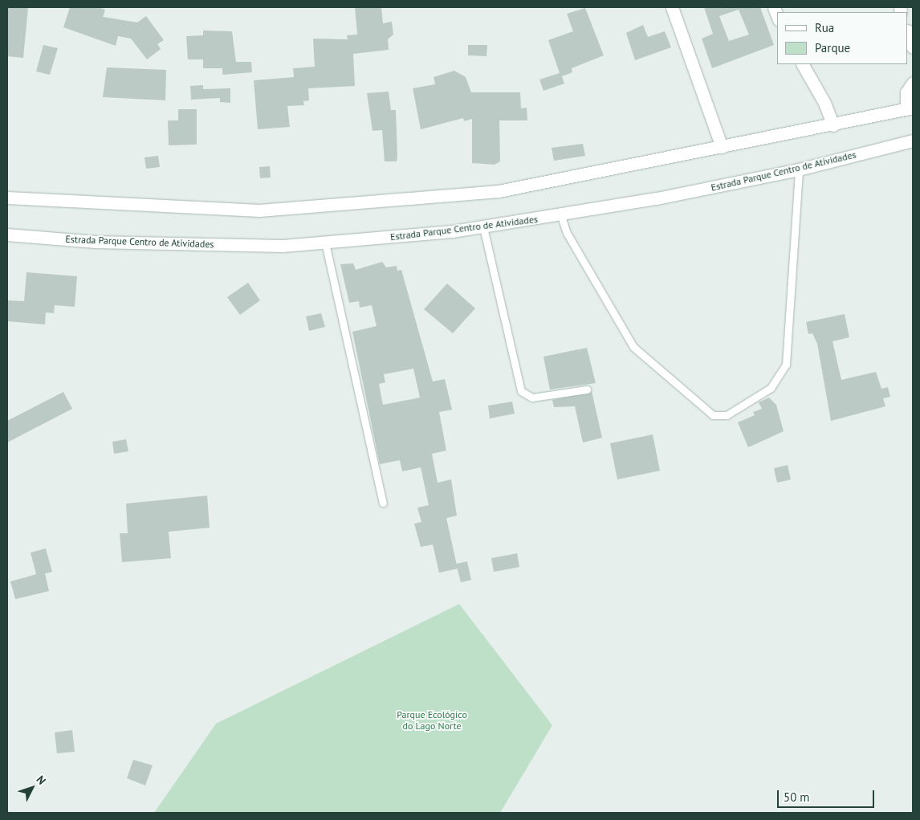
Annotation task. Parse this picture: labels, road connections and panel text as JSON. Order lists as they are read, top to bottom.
{
  "streets": {
    "main road": ["Estrada Parque Centro de Atividades"]
  },
  "parks": ["Parque Ecológico do Lago Norte"],
  "legend": ["Rua", "Parque"],
  "scale_bar": "50 m",
  "north": "top right"
}
